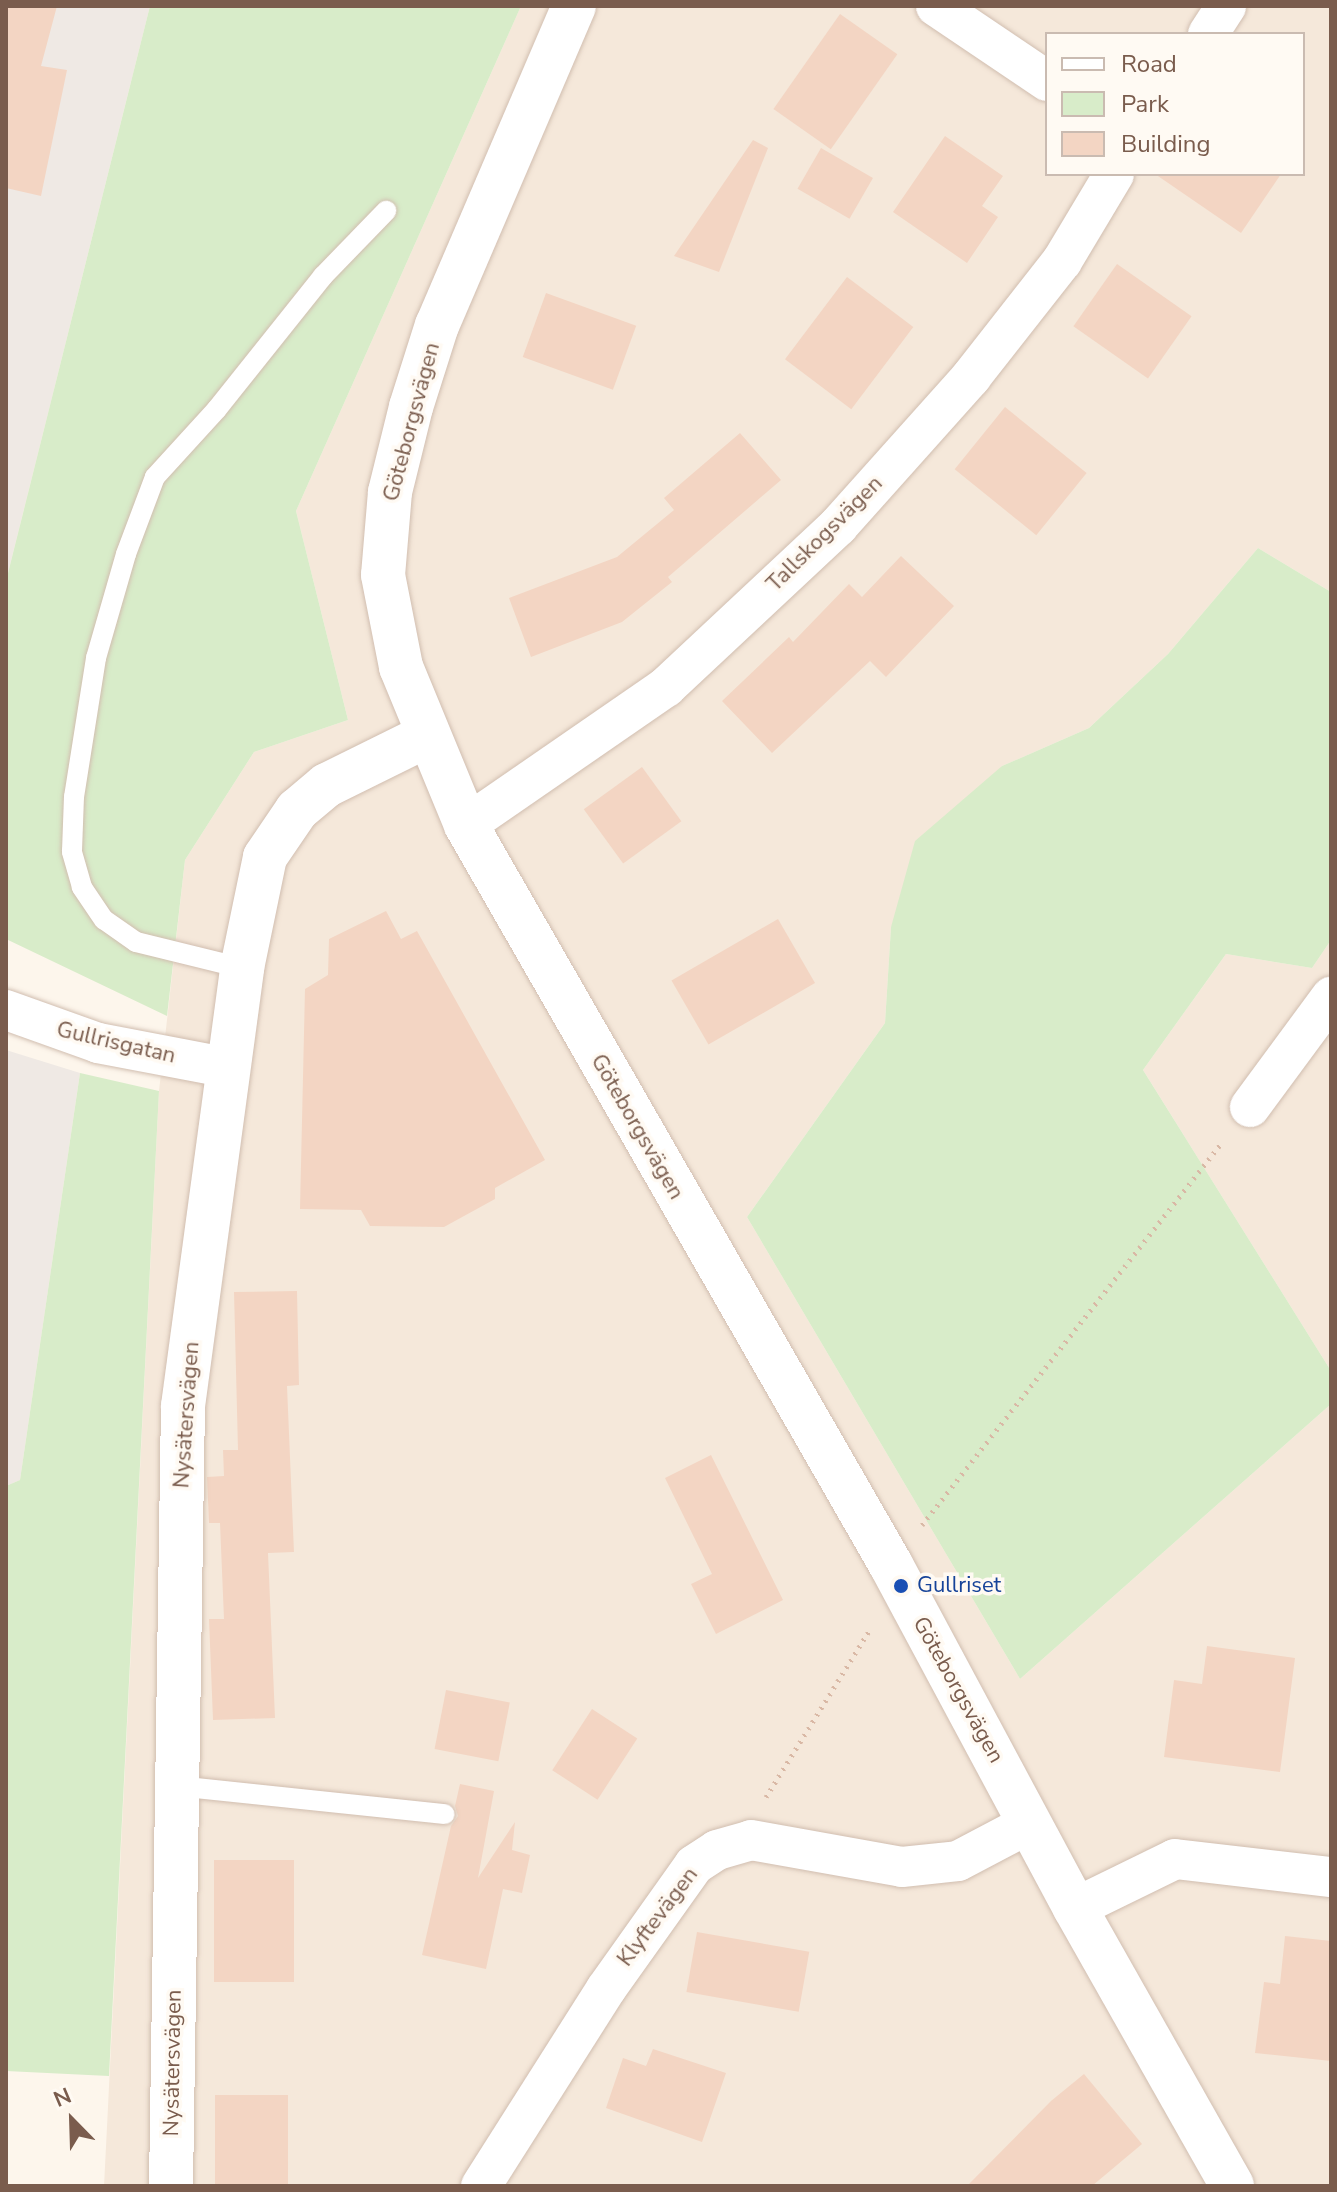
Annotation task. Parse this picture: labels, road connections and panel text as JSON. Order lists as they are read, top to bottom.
{
  "streets": {
    "street": [
      "Göteborgsvägen",
      "Tallskogsvägen",
      "Gullrisgatan",
      "Nysätersvägen",
      "Klyftevägen"
    ]
  },
  "crossings": [
    ["Göteborgsvägen", "Tallskogsvägen"],
    ["Göteborgsvägen", "Nysätersvägen"],
    ["Göteborgsvägen", "Klyftevägen"],
    ["Gullrisgatan", "Nysätersvägen"]
  ],
  "places": ["Gullriset"],
  "legend": ["Road", "Park", "Building"],
  "north": "top left"
}
